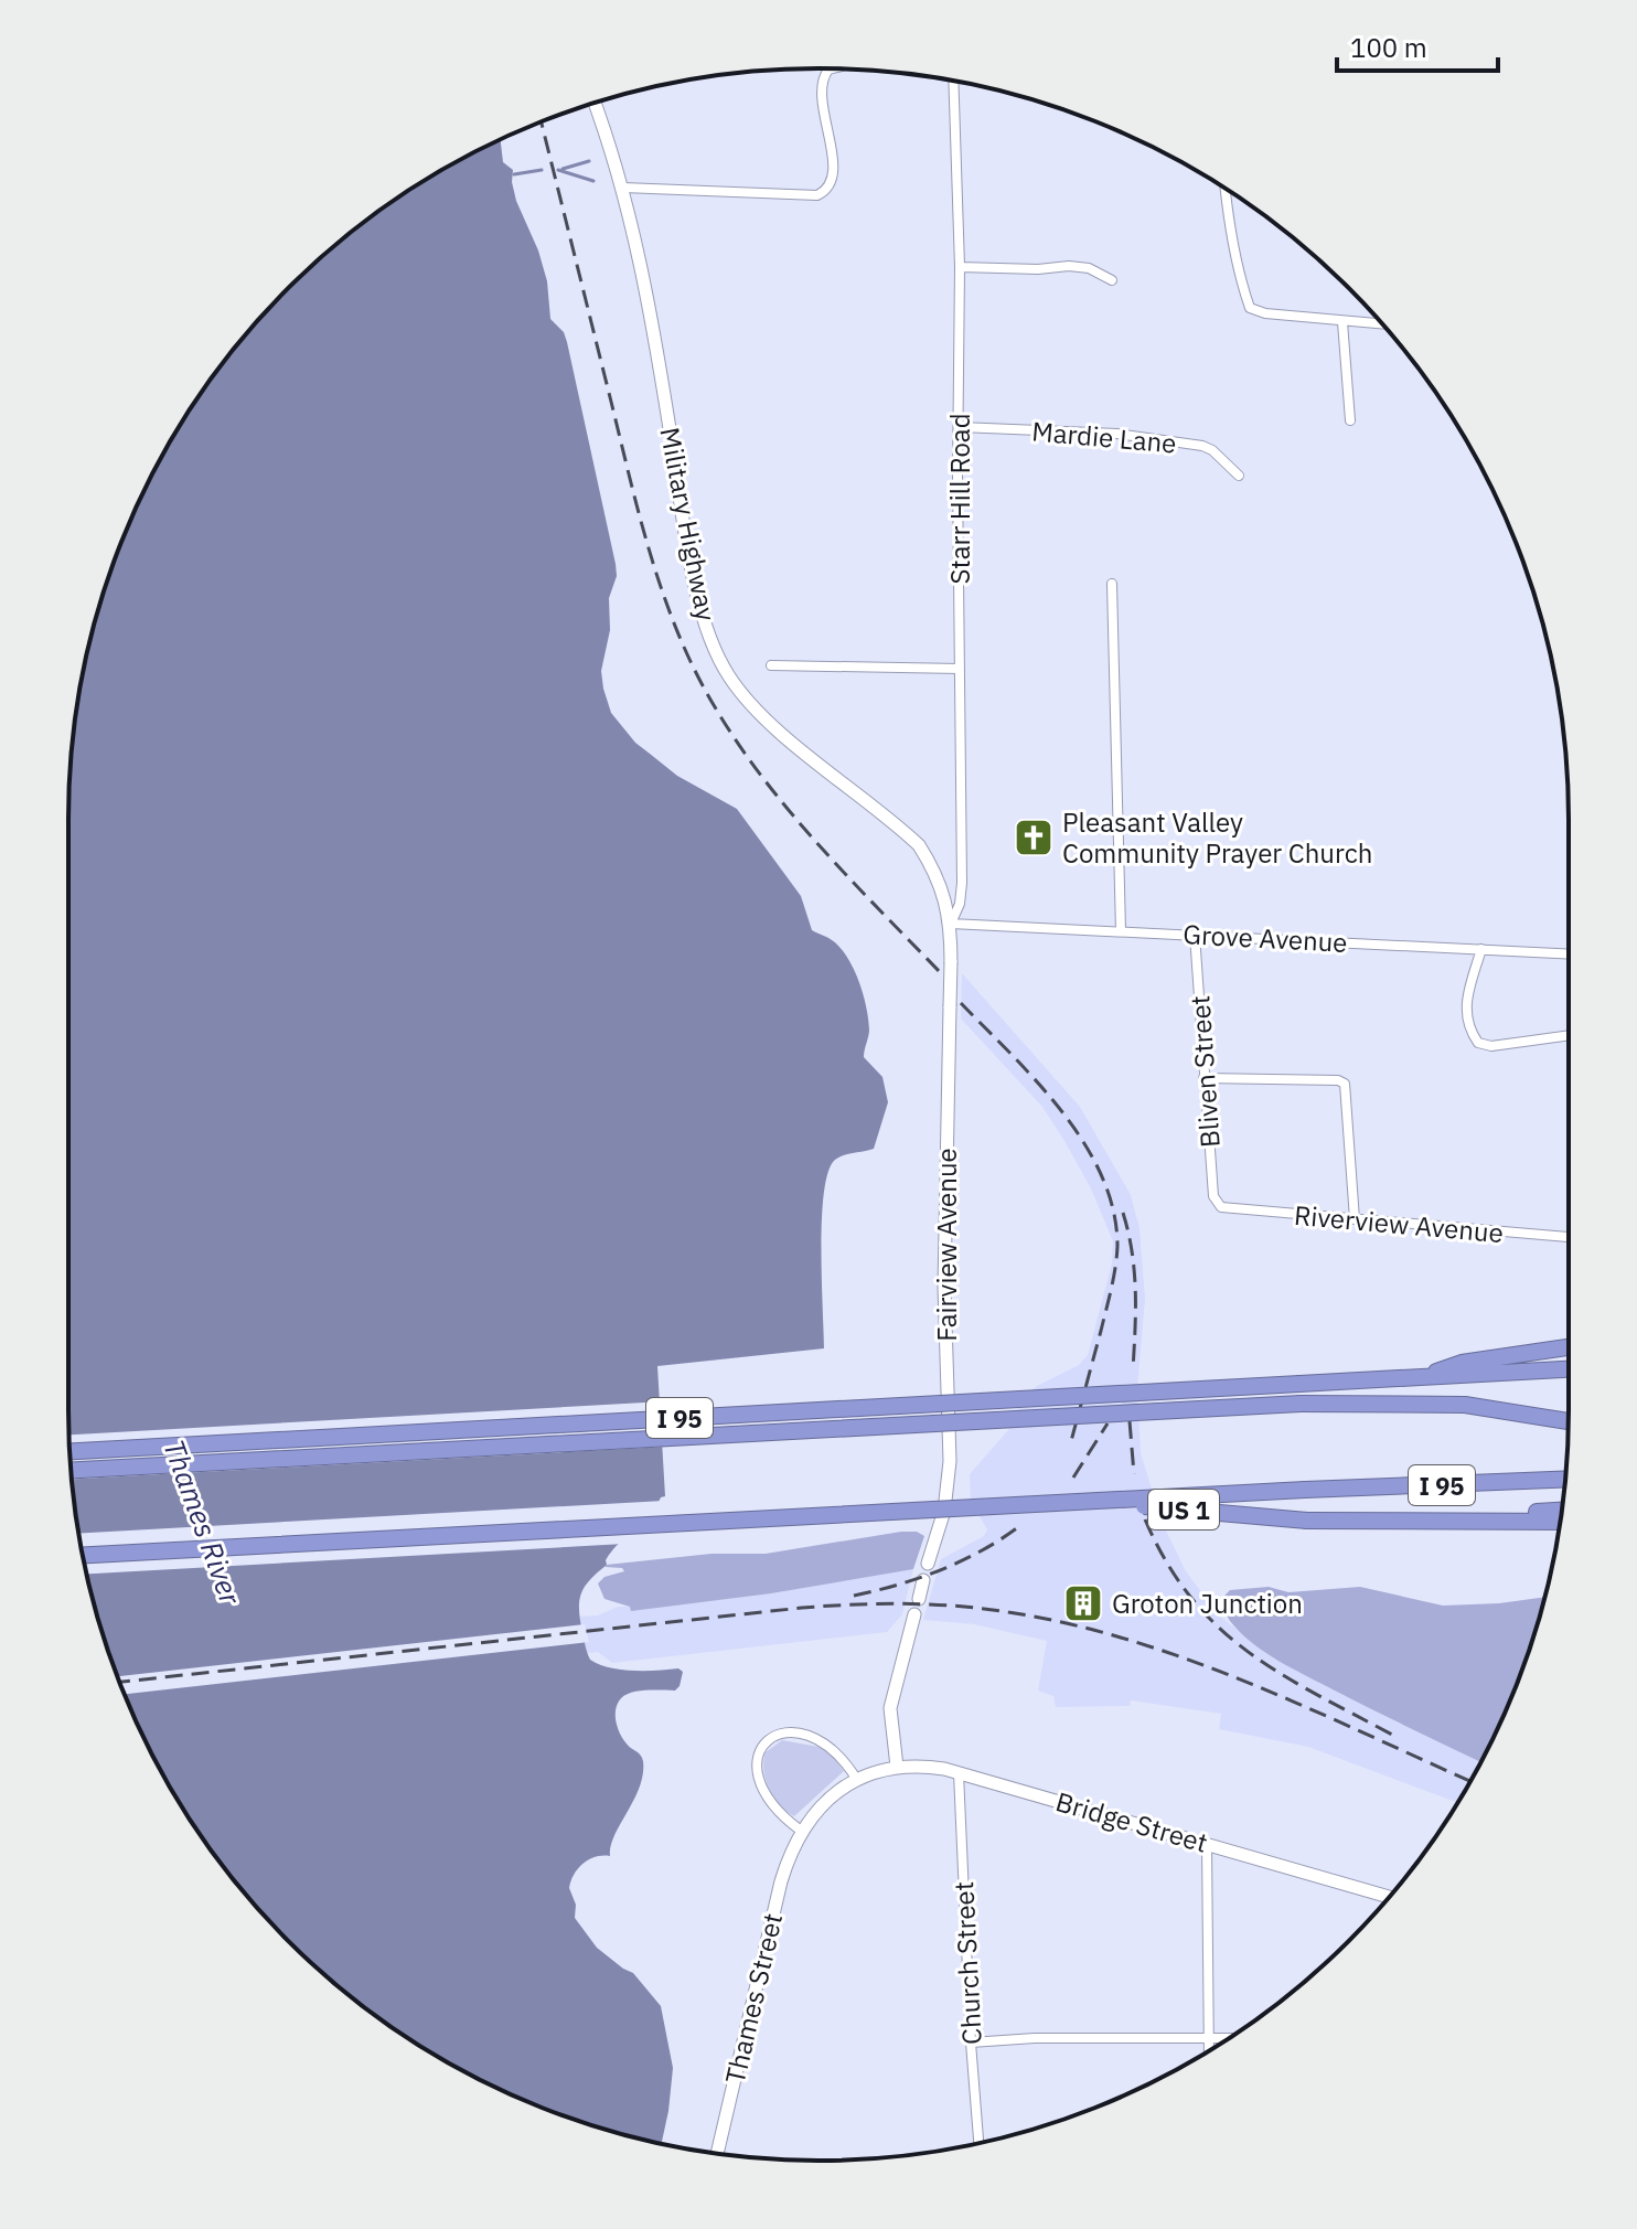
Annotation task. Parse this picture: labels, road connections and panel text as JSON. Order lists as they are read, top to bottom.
{
  "streets": {
    "highway": ["I 95", "US 1"],
    "street": [
      "Mardie Lane",
      "Starr Hill Road",
      "Military Highway",
      "Grove Avenue",
      "Bliven Street",
      "Riverview Avenue",
      "Fairview Avenue",
      "Bridge Street",
      "Church Street",
      "Thames Street"
    ]
  },
  "crossings": [
    ["Mardie Lane", "Starr Hill Road"],
    ["Starr Hill Road", "Military Highway"],
    ["Starr Hill Road", "Grove Avenue"],
    ["Starr Hill Road", "Fairview Avenue"],
    ["Military Highway", "Grove Avenue"],
    ["Military Highway", "Fairview Avenue"],
    ["Grove Avenue", "Bliven Street"],
    ["Grove Avenue", "Fairview Avenue"],
    ["Bliven Street", "Riverview Avenue"],
    ["I 95", "US 1"],
    ["Bridge Street", "Church Street"],
    ["Bridge Street", "Thames Street"]
  ],
  "water": ["Thames River"],
  "places": {
    "church": ["Pleasant Valley Community Prayer Church"],
    "building": ["Groton Junction"]
  },
  "scale_bar": "100 m"
}
